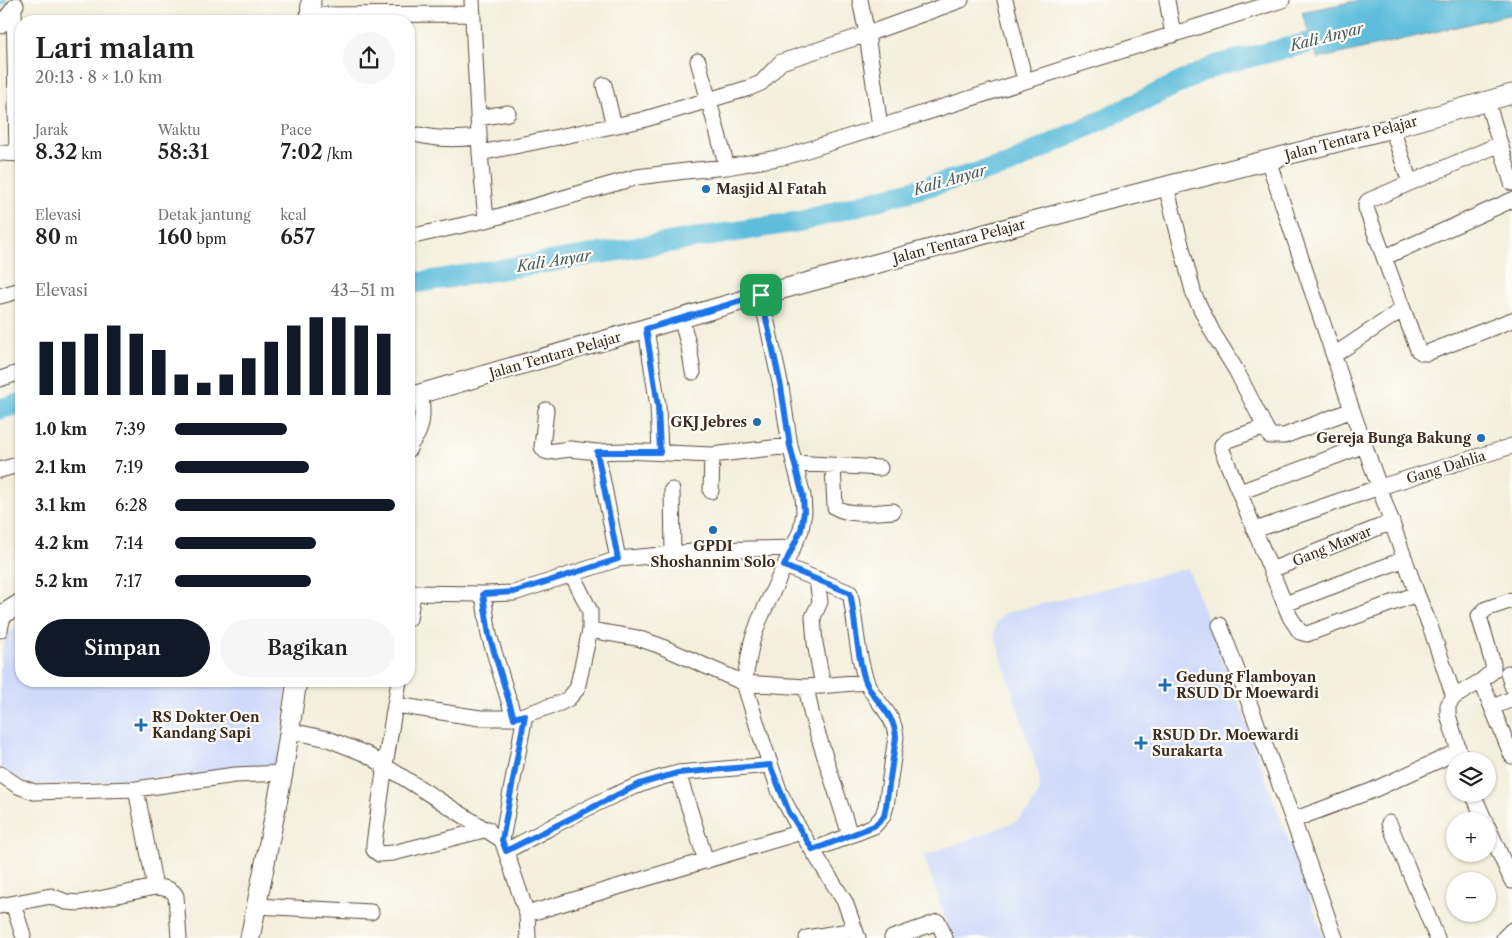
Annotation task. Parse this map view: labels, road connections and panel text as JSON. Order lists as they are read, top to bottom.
{
  "streets": {
    "main road": ["Jalan Tentara Pelajar"],
    "street": ["Gang Dahlia", "Gang Mawar"]
  },
  "water": ["Kali Anyar"],
  "places": {
    "other": [
      "Masjid Al Fatah",
      "GKJ Jebres",
      "Gereja Bunga Bakung",
      "GPDI Shoshannim Solo"
    ],
    "health": ["Gedung Flamboyan RSUD Dr Moewardi", "RS Dokter Oen Kandang Sapi", "RSUD Dr. Moewardi Surakarta"]
  },
  "page": {
    "heading": ["Lari malam", "20:13 · 8 × 1.0 km"],
    "stats": [
      ["Jarak", "8.32 km"],
      ["Waktu", "58:31"],
      ["Pace", "7:02 /km"],
      ["Elevasi", "80 m"],
      ["Detak jantung", "160 bpm"],
      ["kcal", "657"]
    ],
    "chart": ["Elevasi", "43–51 m"],
    "list": [
      {
        "name": "1.0 km",
        "note": "7:39"
      },
      {
        "name": "2.1 km",
        "note": "7:19"
      },
      {
        "name": "3.1 km",
        "note": "6:28"
      },
      {
        "name": "4.2 km",
        "note": "7:14"
      },
      {
        "name": "5.2 km",
        "note": "7:17"
      }
    ],
    "buttons": ["Simpan", "Bagikan"],
    "map_buttons": ["+", "−"]
  }
}
